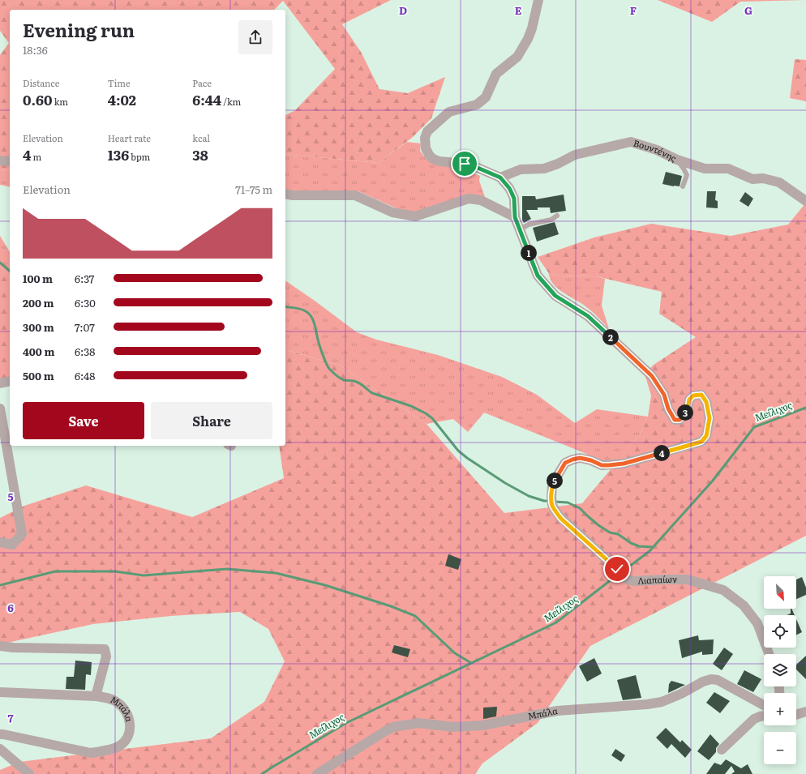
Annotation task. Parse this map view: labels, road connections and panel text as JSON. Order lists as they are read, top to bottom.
{
  "streets": {
    "street": ["Βουντένης", "Λιαπαίων", "Μπάλα"]
  },
  "crossings": [
    ["Βουντένης", "Λιαπαίων"]
  ],
  "water": ["Μείλιχος"],
  "north": "bottom right",
  "page": {
    "heading": ["Evening run", "18:36"],
    "stats": [
      ["Distance", "0.60 km"],
      ["Time", "4:02"],
      ["Pace", "6:44 /km"],
      ["Elevation", "4 m"],
      ["Heart rate", "136 bpm"],
      ["kcal", "38"]
    ],
    "chart": ["Elevation", "71–75 m"],
    "pins": [
      "1",
      "2",
      "3",
      "4",
      "5"
    ],
    "list": [
      {
        "name": "100 m",
        "note": "6:37"
      },
      {
        "name": "200 m",
        "note": "6:30"
      },
      {
        "name": "300 m",
        "note": "7:07"
      },
      {
        "name": "400 m",
        "note": "6:38"
      },
      {
        "name": "500 m",
        "note": "6:48"
      }
    ],
    "buttons": ["Save", "Share"],
    "map_buttons": ["+", "−"]
  },
  "grid": {
    "columns": [
      "D",
      "E",
      "F",
      "G"
    ],
    "rows": ["5", "6", "7"]
  }
}
